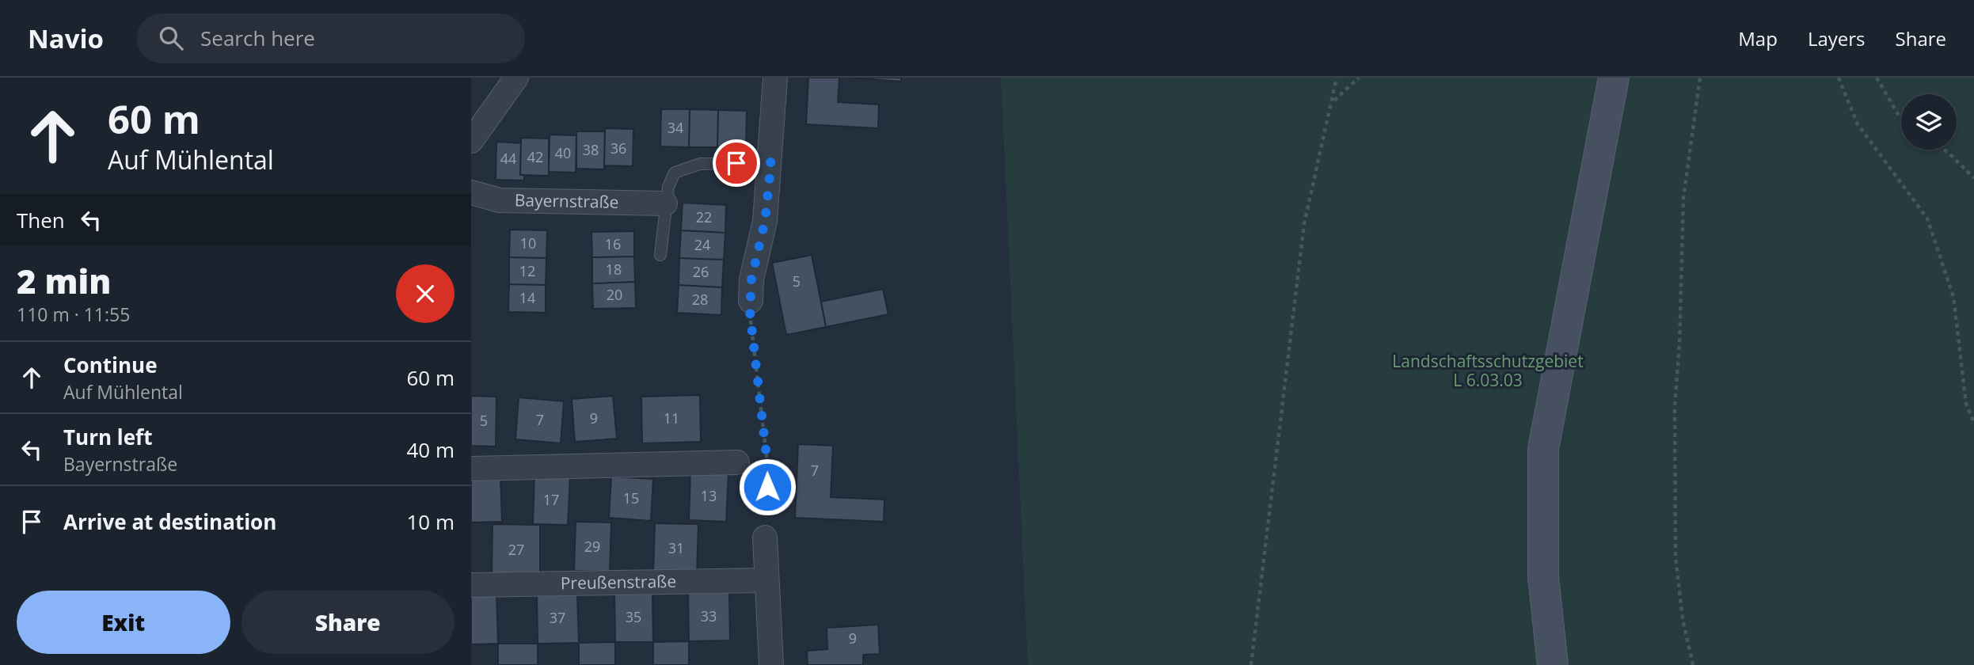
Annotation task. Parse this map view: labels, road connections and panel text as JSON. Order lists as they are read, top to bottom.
{
  "streets": {
    "street": ["Bayernstraße", "Preußenstraße"]
  },
  "parks": ["Landschaftsschutzgebiet L 6.03.03"],
  "house_numbers": [
    "34",
    "36",
    "38",
    "40",
    "42",
    "44",
    "22",
    "10",
    "16",
    "24",
    "18",
    "12",
    "26",
    "5",
    "20",
    "14",
    "28",
    "9",
    "11",
    "7",
    "5",
    "7",
    "13",
    "15",
    "17",
    "29",
    "31",
    "27",
    "33",
    "35",
    "37",
    "9"
  ],
  "page": {
    "header": "Navio",
    "search": "Search here",
    "nav": ["Map", "Layers", "Share"],
    "turn": ["60 m", "Auf Mühlental"],
    "then": "Then",
    "heading": ["2 min", "110 m · 11:55"],
    "list": [
      {
        "name": "Continue",
        "note": "Auf Mühlental",
        "value": "60 m"
      },
      {
        "name": "Turn left",
        "note": "Bayernstraße",
        "value": "40 m"
      },
      {
        "name": "Arrive at destination",
        "value": "10 m"
      }
    ],
    "buttons": ["Exit", "Share"]
  }
}
